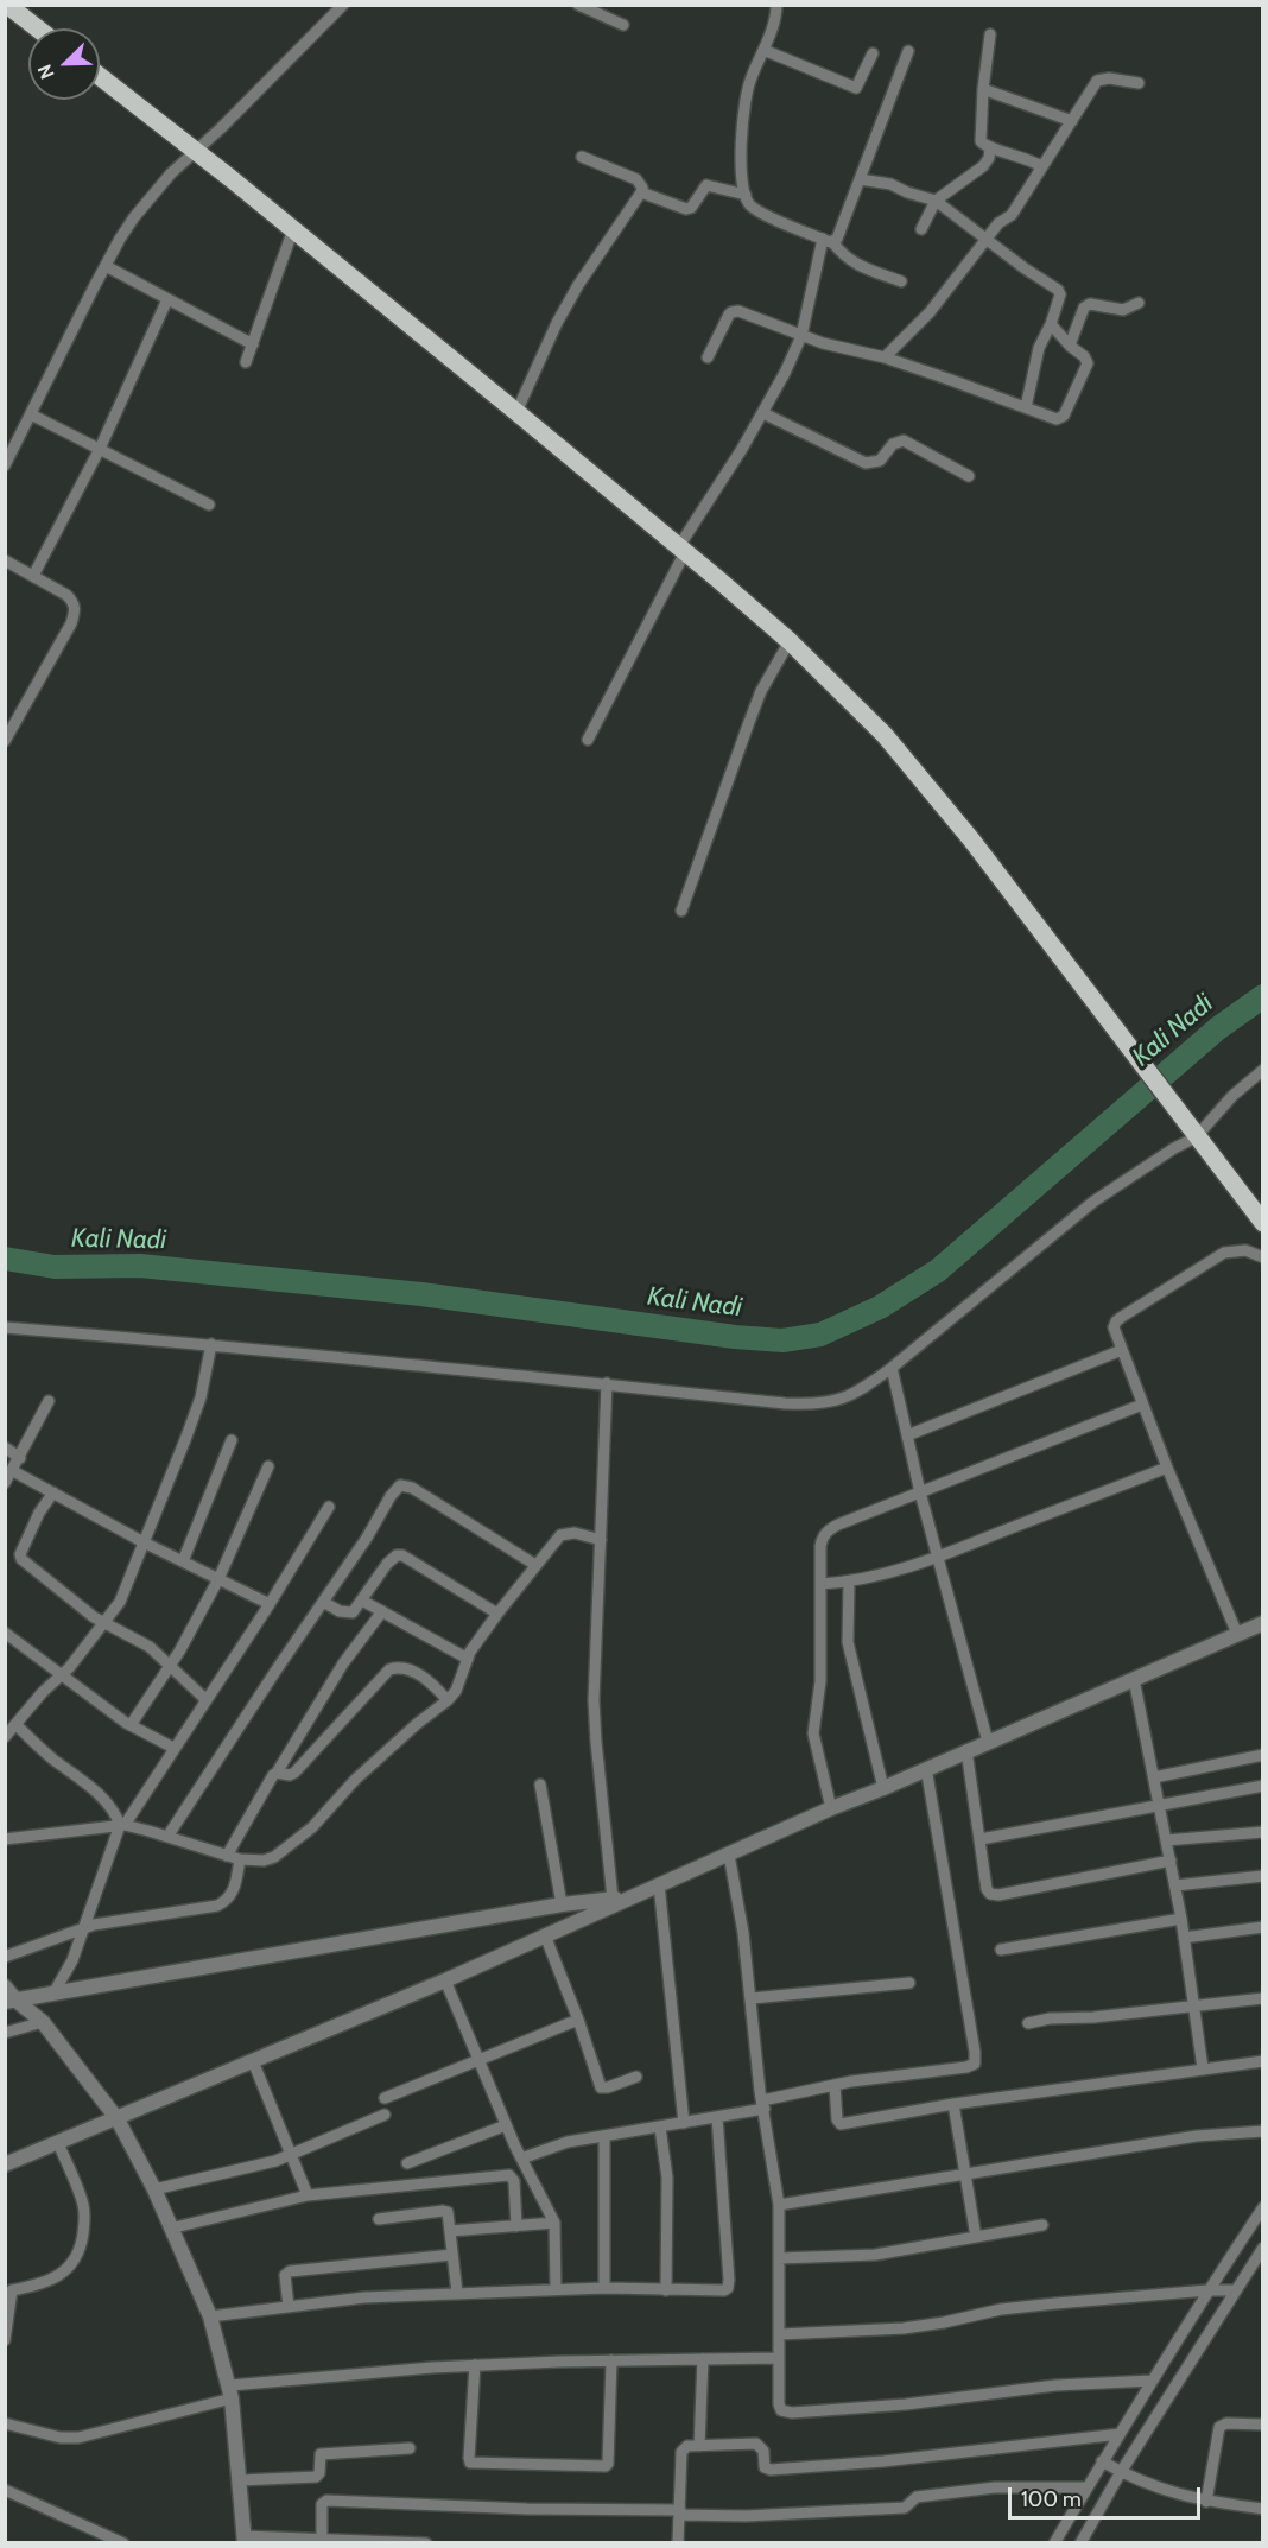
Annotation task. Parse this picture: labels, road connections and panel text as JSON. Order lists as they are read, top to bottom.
{
  "water": ["Kali Nadi"],
  "scale_bar": "100 m",
  "north": "bottom left"
}
